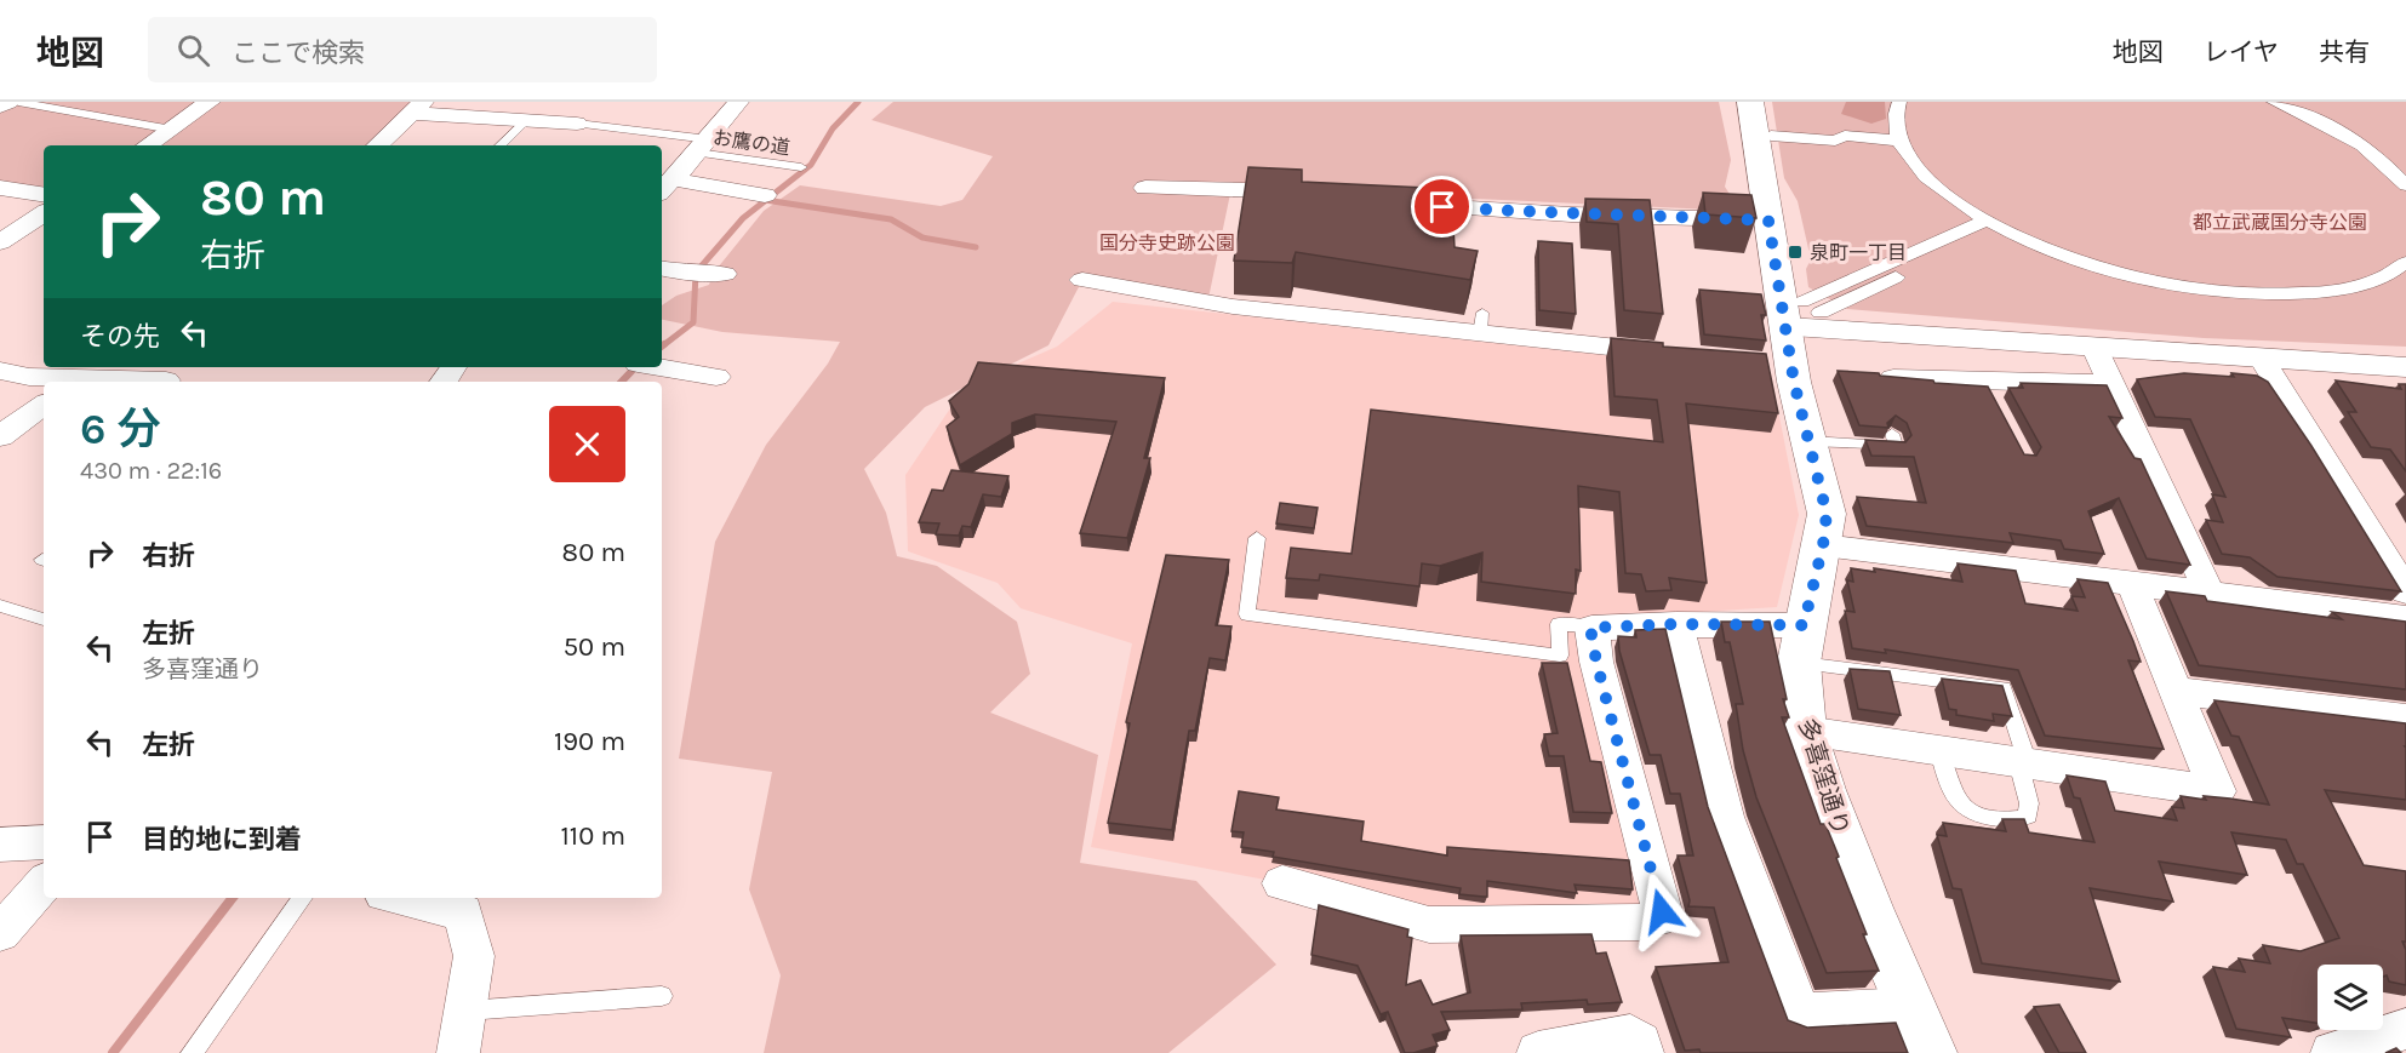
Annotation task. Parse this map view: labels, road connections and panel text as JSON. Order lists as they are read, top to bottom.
{
  "streets": {
    "main road": ["多喜窪通り"],
    "lane": ["お鷹の道"]
  },
  "parks": ["都立武蔵国分寺公園", "国分寺史跡公園"],
  "places": {
    "transit": ["泉町一丁目"]
  },
  "page": {
    "header": "地図",
    "search": "ここで検索",
    "nav": ["地図", "レイヤ", "共有"],
    "turn": ["80 m", "右折"],
    "then": "その先",
    "heading": ["6 分", "430 m · 22:16"],
    "list": [
      {
        "name": "右折",
        "value": "80 m"
      },
      {
        "name": "左折",
        "note": "多喜窪通り",
        "value": "50 m"
      },
      {
        "name": "左折",
        "value": "190 m"
      },
      {
        "name": "目的地に到着",
        "value": "110 m"
      }
    ]
  }
}
